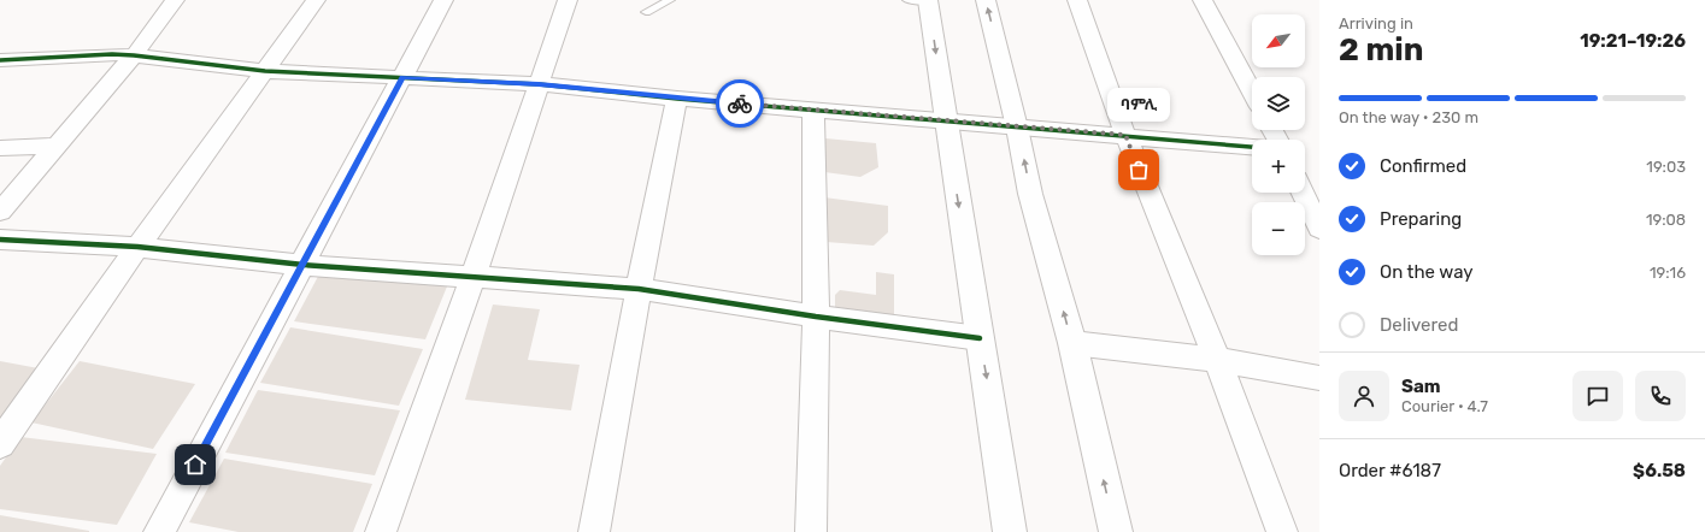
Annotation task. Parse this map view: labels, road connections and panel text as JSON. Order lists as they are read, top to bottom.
{
  "places": ["ባምሊ"],
  "north": "bottom left",
  "page": {
    "heading": ["2 min", "Arriving in", "19:21–19:26"],
    "panel": [
      "Sam",
      "Courier · 4.7",
      "Order #6187",
      "$6.58"
    ],
    "map_buttons": ["+", "−"],
    "bar": "On the way · 230 m",
    "bubble": "ባምሊ",
    "list": [
      ["Confirmed", "19:03"],
      ["Preparing", "19:08"],
      ["On the way", "19:16"],
      "Delivered"
    ]
  }
}
